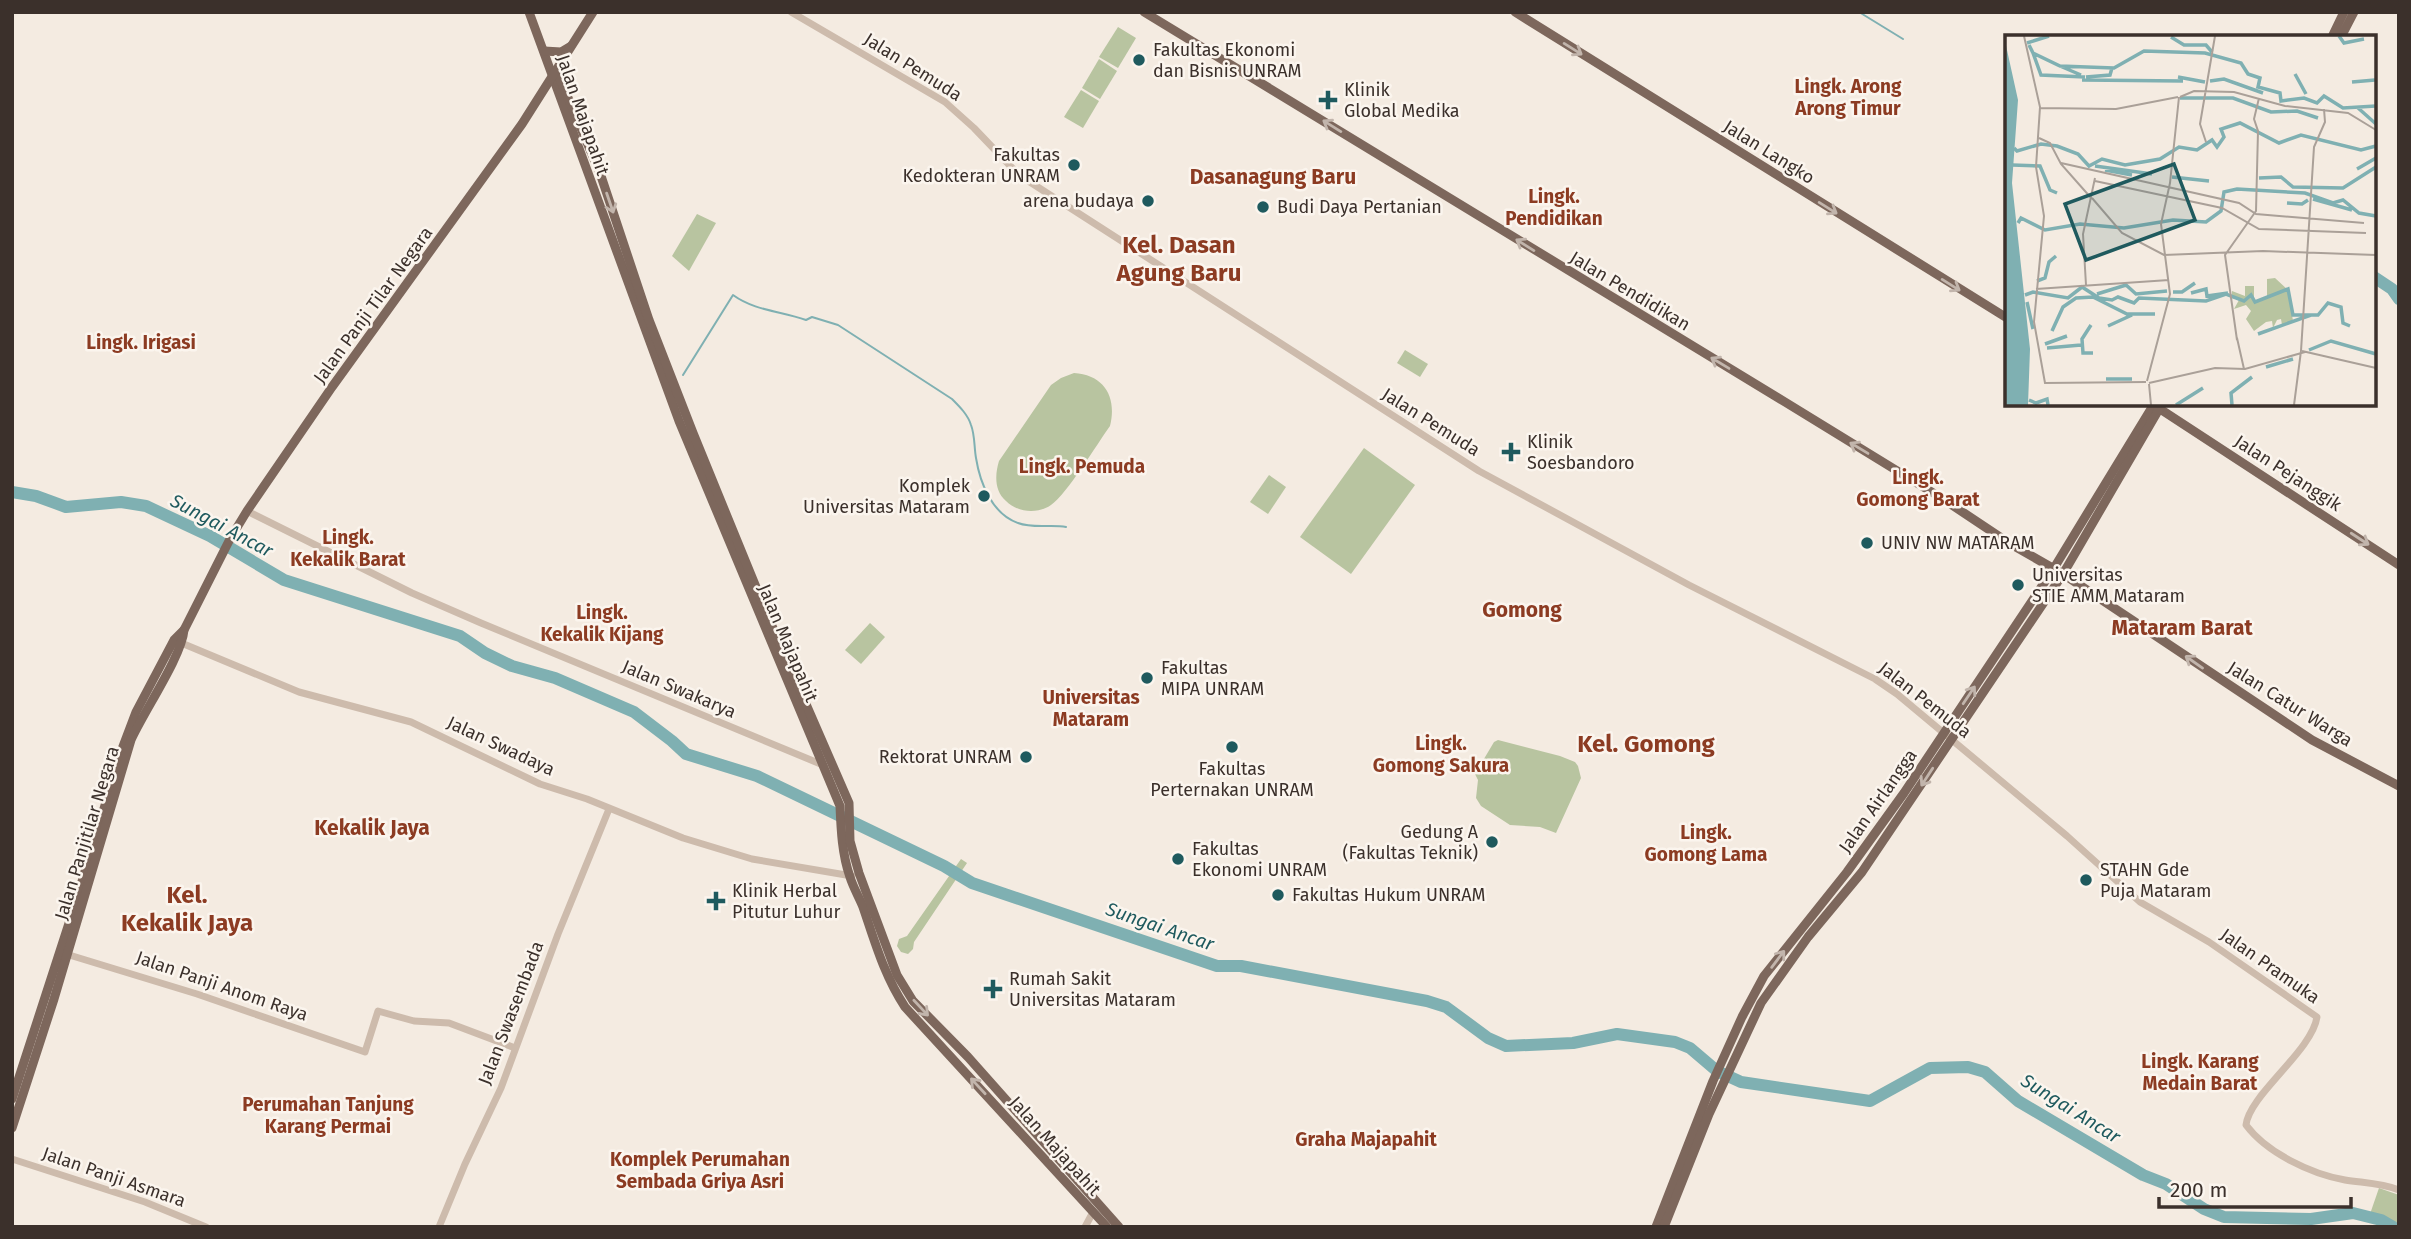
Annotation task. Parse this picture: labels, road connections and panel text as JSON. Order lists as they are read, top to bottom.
{
  "streets": {
    "main road": [
      "Jalan Majapahit",
      "Jalan Langko",
      "Jalan Pendidikan",
      "Jalan Panji Tilar Negara",
      "Jalan Pejanggik",
      "Jalan Catur Warga",
      "Jalan Airlangga",
      "Jalan Panjitilar Negara"
    ],
    "street": [
      "Jalan Pemuda",
      "Jalan Swakarya",
      "Jalan Swadaya",
      "Jalan Pramuka",
      "Jalan Panji Anom Raya",
      "Jalan Swasembada",
      "Jalan Panji Asmara"
    ]
  },
  "crossings": [
    ["Jalan Pemuda", "Jalan Airlangga"],
    ["Jalan Pemuda", "Jalan Pramuka"],
    ["Jalan Majapahit", "Jalan Panji Tilar Negara"],
    ["Jalan Majapahit", "Jalan Swakarya"],
    ["Jalan Majapahit", "Jalan Swadaya"],
    ["Jalan Pendidikan", "Jalan Catur Warga"],
    ["Jalan Pendidikan", "Jalan Airlangga"],
    ["Jalan Panji Tilar Negara", "Jalan Swakarya"],
    ["Jalan Panji Tilar Negara", "Jalan Panjitilar Negara"],
    ["Jalan Catur Warga", "Jalan Airlangga"],
    ["Jalan Swadaya", "Jalan Panjitilar Negara"],
    ["Jalan Swadaya", "Jalan Swasembada"],
    ["Jalan Panjitilar Negara", "Jalan Panji Anom Raya"],
    ["Jalan Panji Anom Raya", "Jalan Swasembada"]
  ],
  "one_way": [
    "Jalan Langko",
    "Jalan Pendidikan",
    "Jalan Pejanggik",
    "Jalan Catur Warga"
  ],
  "districts": [
    "Lingk. Arong Arong Timur",
    "Dasanagung Baru",
    "Lingk. Pendidikan",
    "Kel. Dasan Agung Baru",
    "Lingk. Irigasi",
    "Lingk. Pemuda",
    "Lingk. Gomong Barat",
    "Lingk. Kekalik Barat",
    "Gomong",
    "Lingk. Kekalik Kijang",
    "Mataram Barat",
    "Universitas Mataram",
    "Lingk. Gomong Sakura",
    "Kel. Gomong",
    "Kekalik Jaya",
    "Lingk. Gomong Lama",
    "Kel. Kekalik Jaya",
    "Lingk. Karang Medain Barat",
    "Perumahan Tanjung Karang Permai",
    "Graha Majapahit",
    "Komplek Perumahan Sembada Griya Asri"
  ],
  "water": ["Sungai Ancar"],
  "places": {
    "other": [
      "Fakultas Ekonomi dan Bisnis UNRAM",
      "Fakultas Kedokteran UNRAM",
      "arena budaya",
      "Budi Daya Pertanian",
      "Komplek Universitas Mataram",
      "UNIV NW MATARAM",
      "Universitas STIE AMM Mataram",
      "Fakultas MIPA UNRAM",
      "Fakultas Perternakan UNRAM",
      "Rektorat UNRAM",
      "Gedung A (Fakultas Teknik)",
      "Fakultas Ekonomi UNRAM",
      "STAHN Gde Puja Mataram",
      "Fakultas Hukum UNRAM"
    ],
    "health": [
      "Klinik Global Medika",
      "Klinik Soesbandoro",
      "Klinik Herbal Pitutur Luhur",
      "Rumah Sakit Universitas Mataram"
    ]
  },
  "scale_bar": "200 m"
}
